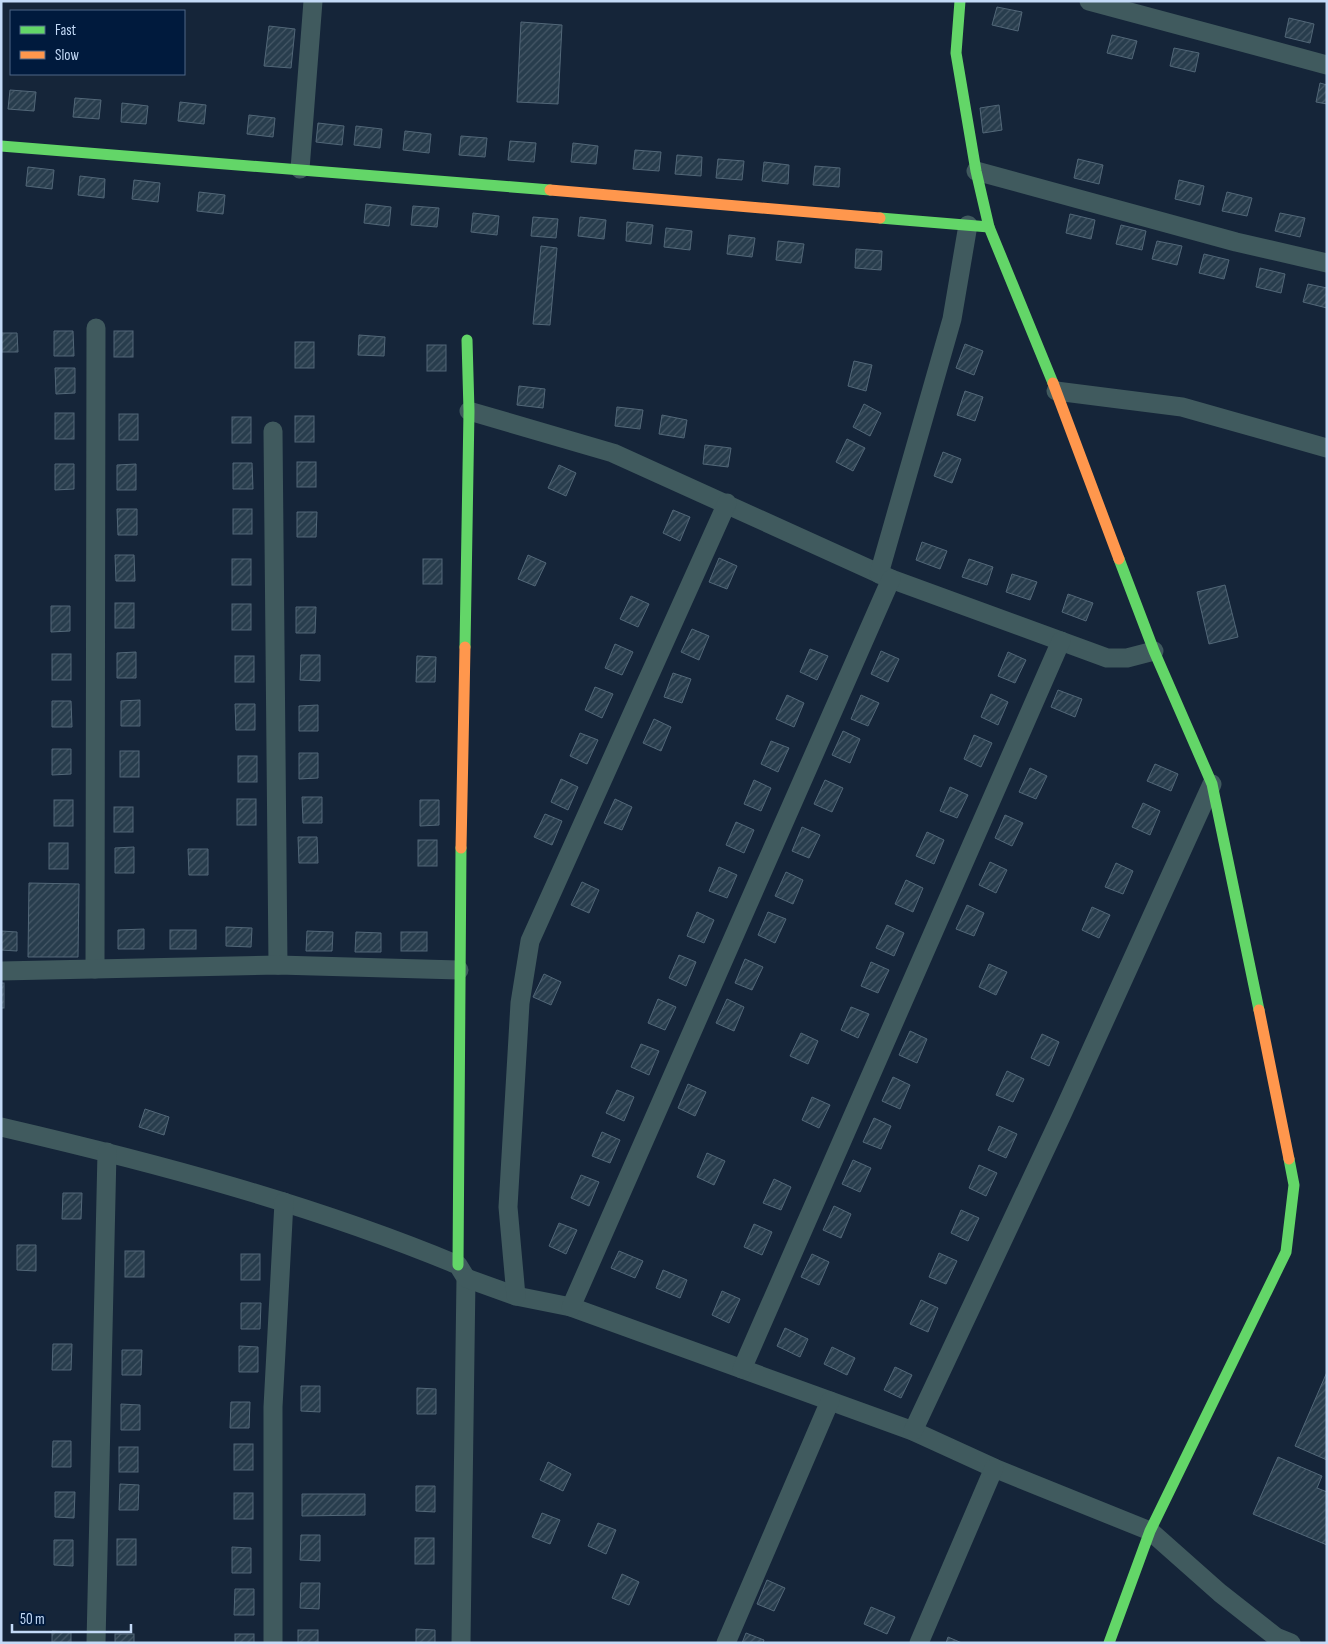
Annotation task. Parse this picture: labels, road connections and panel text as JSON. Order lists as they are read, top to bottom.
{
  "legend": ["Fast", "Slow"],
  "scale_bar": "50 m"
}
